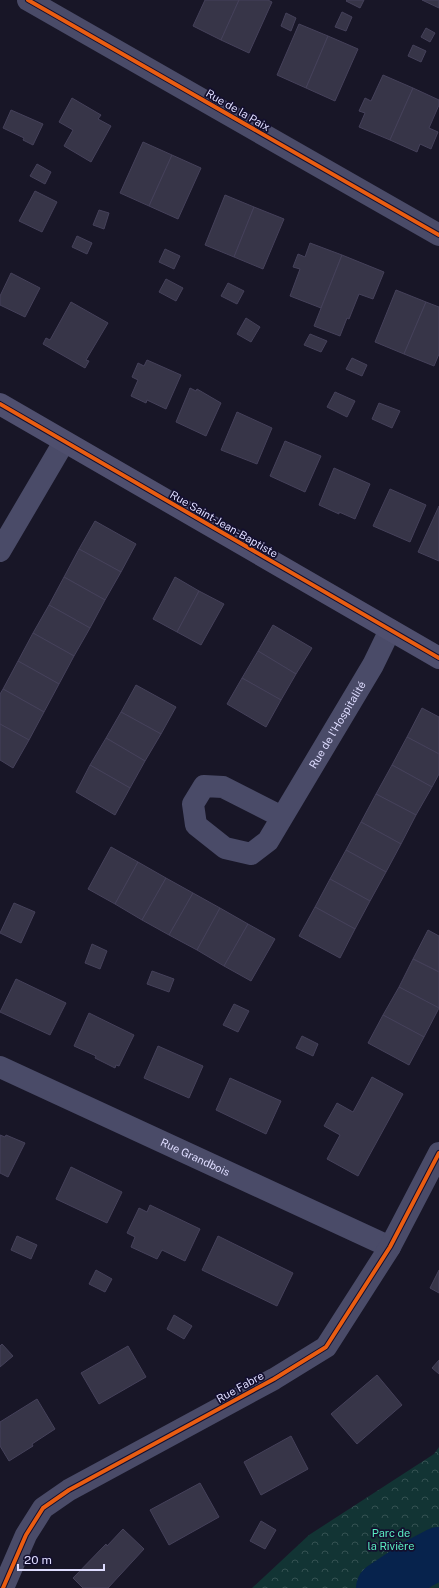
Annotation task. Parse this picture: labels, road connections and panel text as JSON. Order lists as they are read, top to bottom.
{
  "streets": {
    "street": [
      "Rue de la Paix",
      "Rue Saint-Jean-Baptiste",
      "Rue de l'Hospitalité",
      "Rue Grandbois",
      "Rue Fabre"
    ]
  },
  "crossings": [
    ["Rue Saint-Jean-Baptiste", "Rue de l'Hospitalité"],
    ["Rue Grandbois", "Rue Fabre"]
  ],
  "parks": ["Parc de la Rivière"],
  "scale_bar": "20 m"
}
